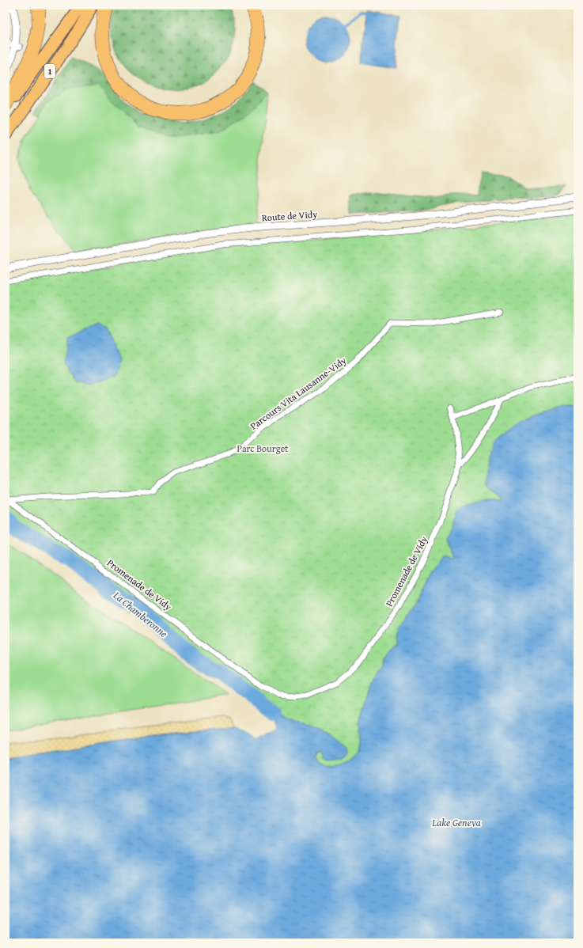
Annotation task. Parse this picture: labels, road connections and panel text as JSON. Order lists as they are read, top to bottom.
{
  "streets": {
    "main road": ["1"],
    "street": ["Route de Vidy", "Parcours Vita Lausanne-Vidy", "Promenade de Vidy"]
  },
  "crossings": [
    ["Parcours Vita Lausanne-Vidy", "Promenade de Vidy"]
  ],
  "water": ["La Chamberonne", "Lake Geneva"],
  "parks": ["Parc Bourget"]
}
